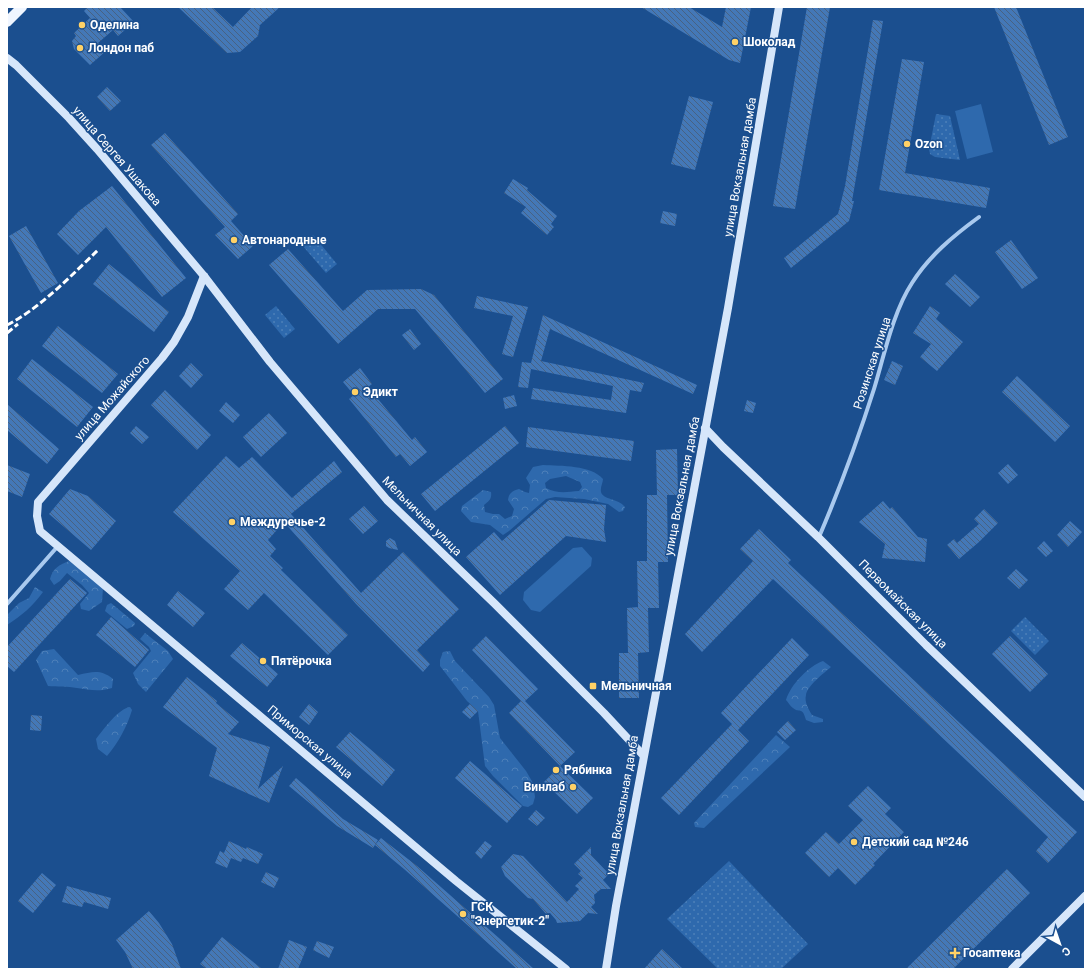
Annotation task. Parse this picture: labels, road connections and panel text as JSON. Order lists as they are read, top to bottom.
{
  "streets": {
    "main road": [
      "улица Сергея Ушакова",
      "улица Вокзальная дамба",
      "улица Можайского",
      "Мельничная улица",
      "Первомайская улица",
      "Приморская улица"
    ],
    "street": ["Розинская улица"]
  },
  "crossings": [
    ["улица Сергея Ушакова", "улица Можайского"],
    ["улица Сергея Ушакова", "Мельничная улица"],
    ["улица Вокзальная дамба", "Мельничная улица"],
    ["улица Вокзальная дамба", "Первомайская улица"],
    ["Розинская улица", "Первомайская улица"],
    ["улица Можайского", "Мельничная улица"],
    ["улица Можайского", "Приморская улица"]
  ],
  "places": {
    "other": [
      "Оделина",
      "Шоколад",
      "Лондон паб",
      "Ozon",
      "Автонародные",
      "Эдикт",
      "Междуречье-2",
      "Пятёрочка",
      "Рябинка",
      "Винлаб",
      "Детский сад №246",
      "ГСК \"Энергетик-2\""
    ],
    "transit": ["Мельничная"],
    "health": ["Госаптека"]
  },
  "north": "bottom right"
}
